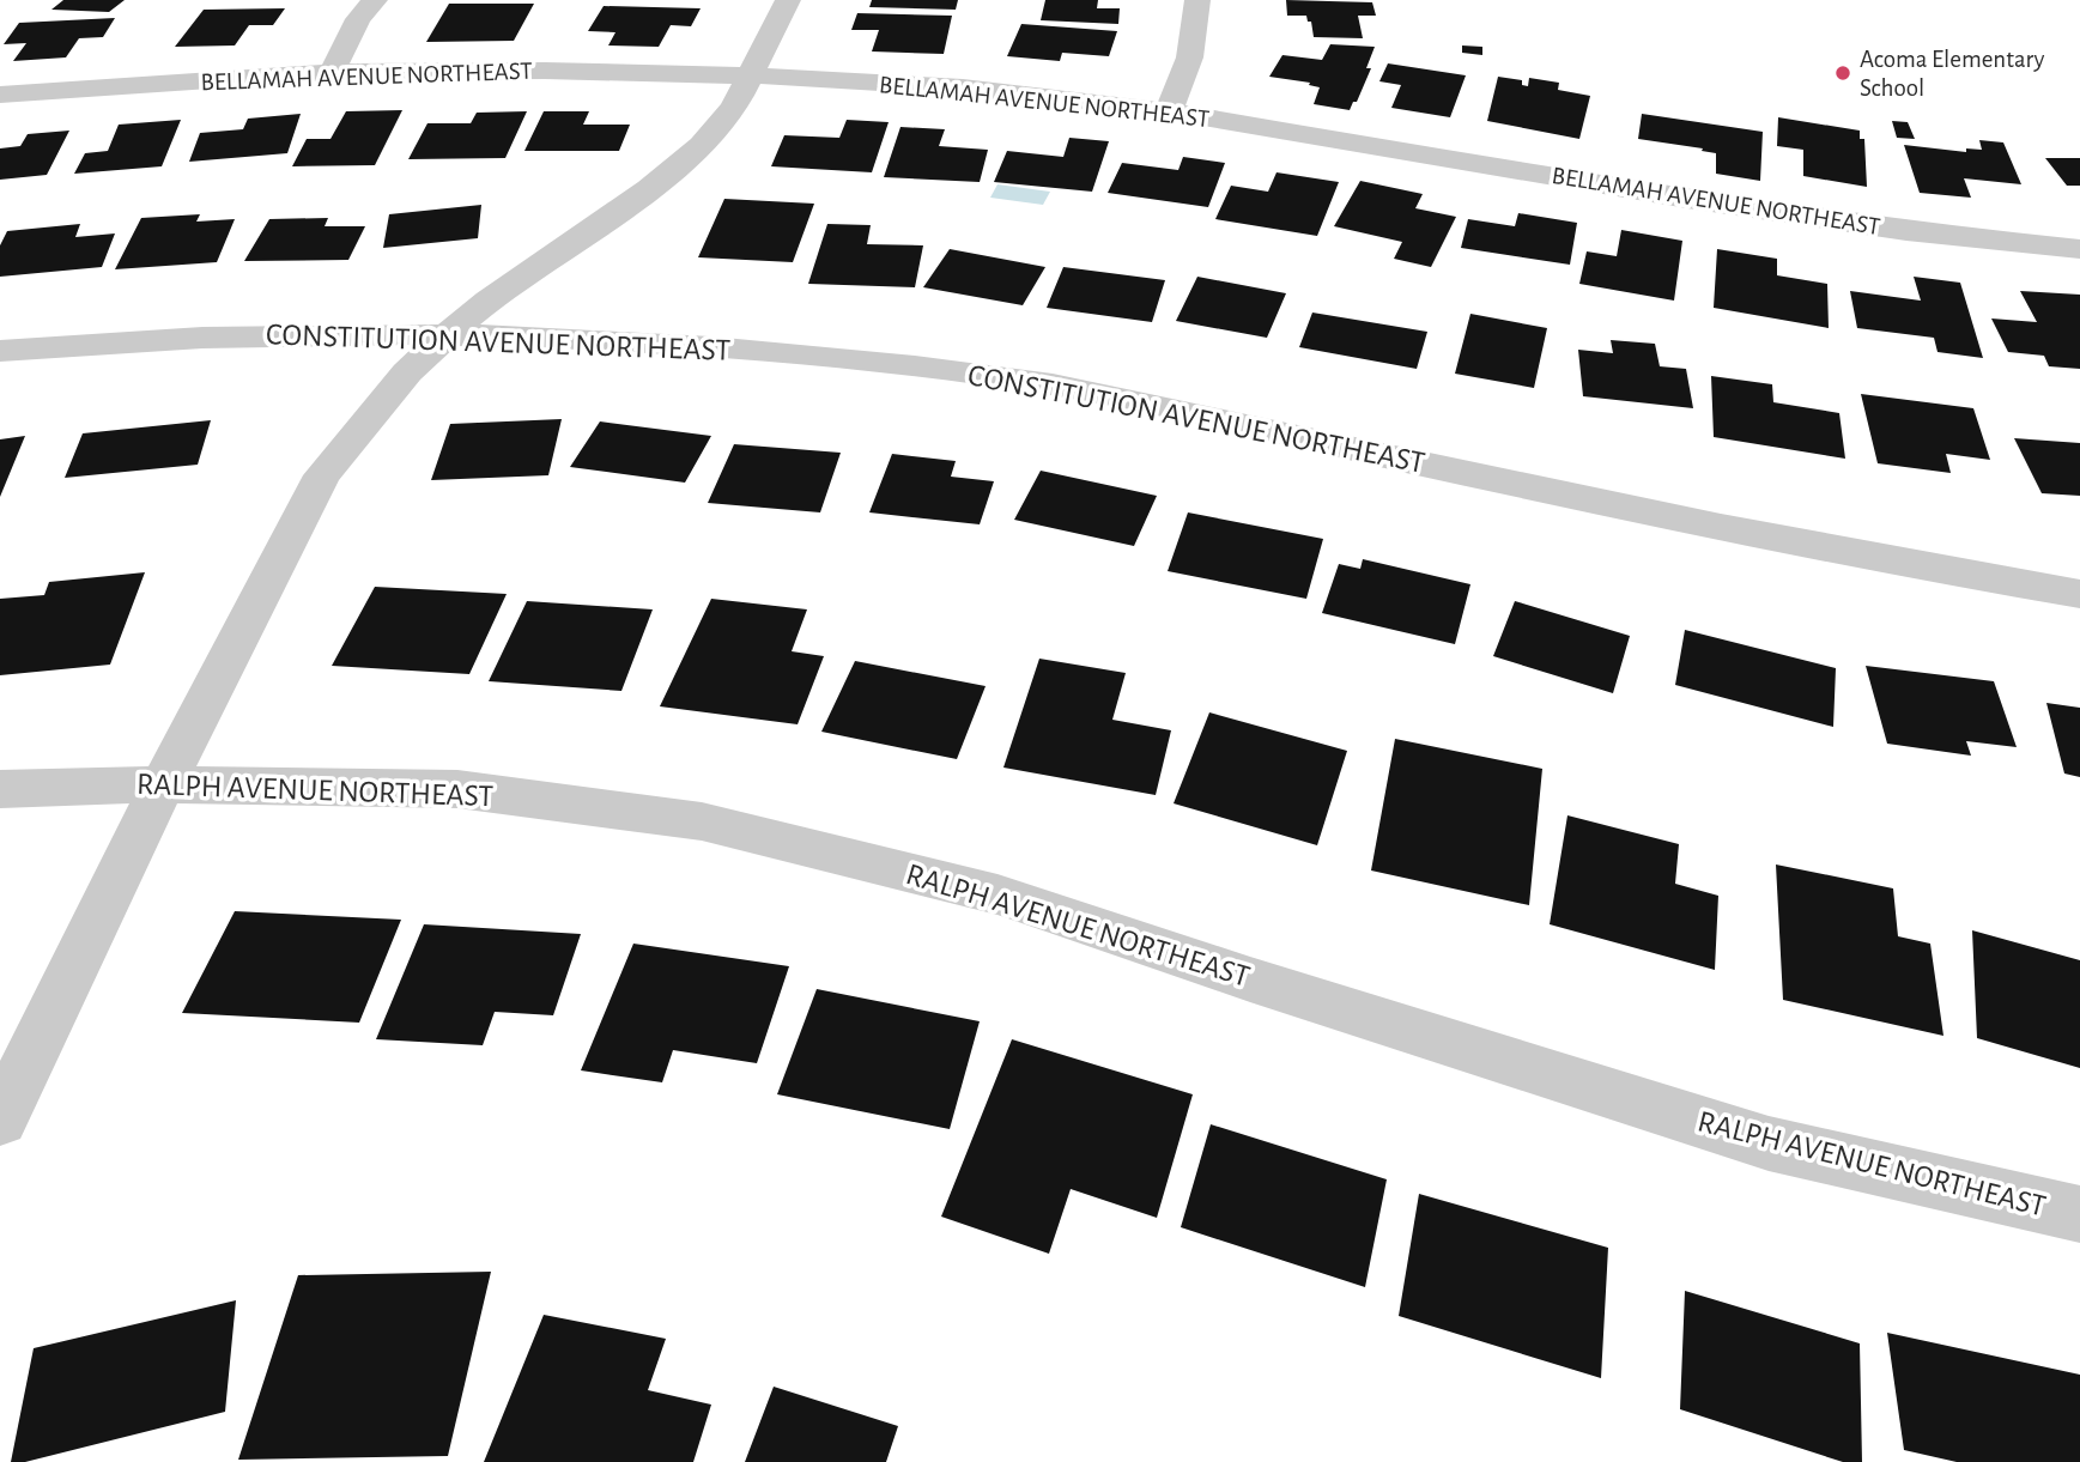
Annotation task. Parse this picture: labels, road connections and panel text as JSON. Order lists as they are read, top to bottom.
{
  "streets": {
    "street": ["BELLAMAH AVENUE NORTHEAST", "CONSTITUTION AVENUE NORTHEAST", "RALPH AVENUE NORTHEAST"]
  },
  "places": ["Acoma Elementary School"]
}
